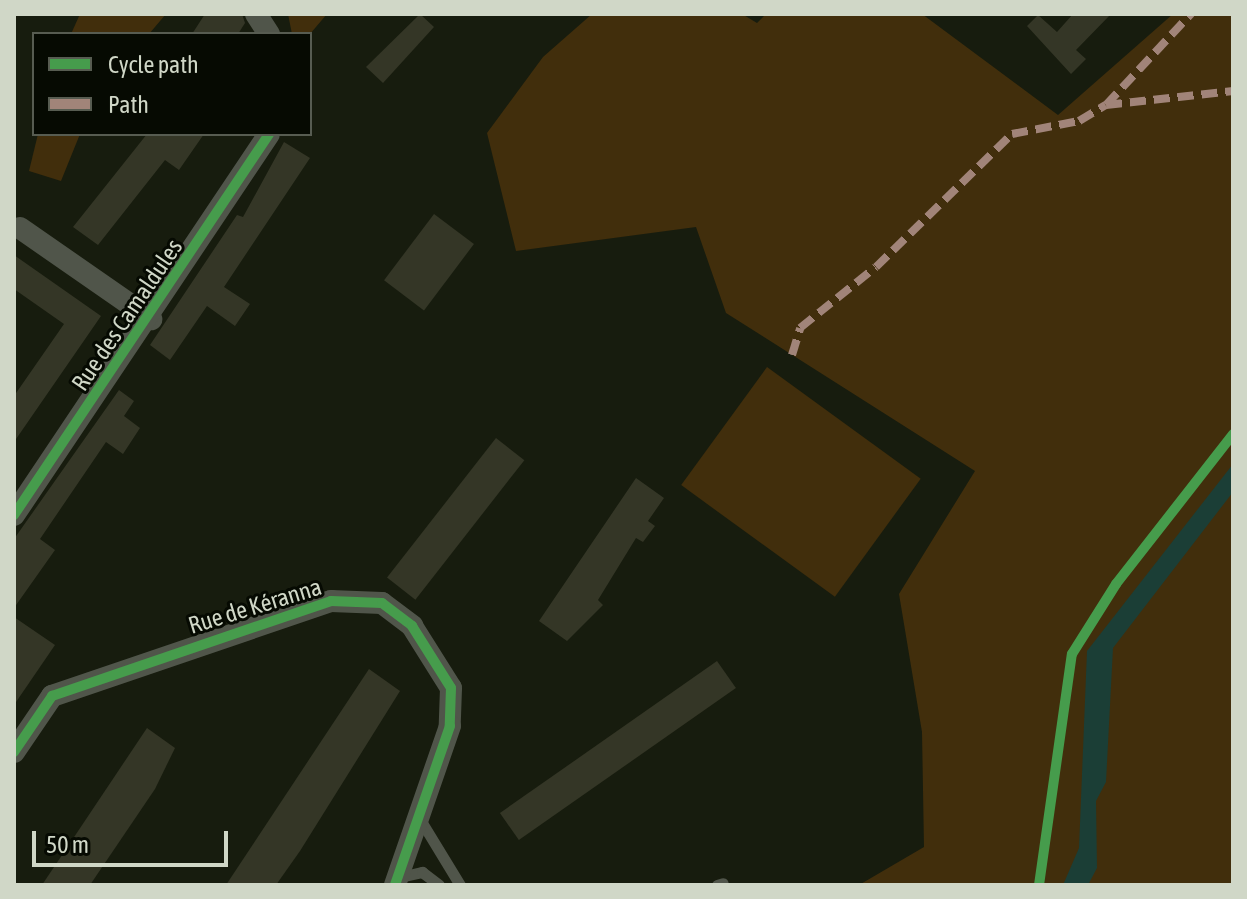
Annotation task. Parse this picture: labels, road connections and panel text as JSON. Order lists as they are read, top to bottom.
{
  "streets": {
    "street": ["Rue des Camaldules", "Rue de Kéranna"]
  },
  "legend": ["Cycle path", "Path"],
  "scale_bar": "50 m"
}
